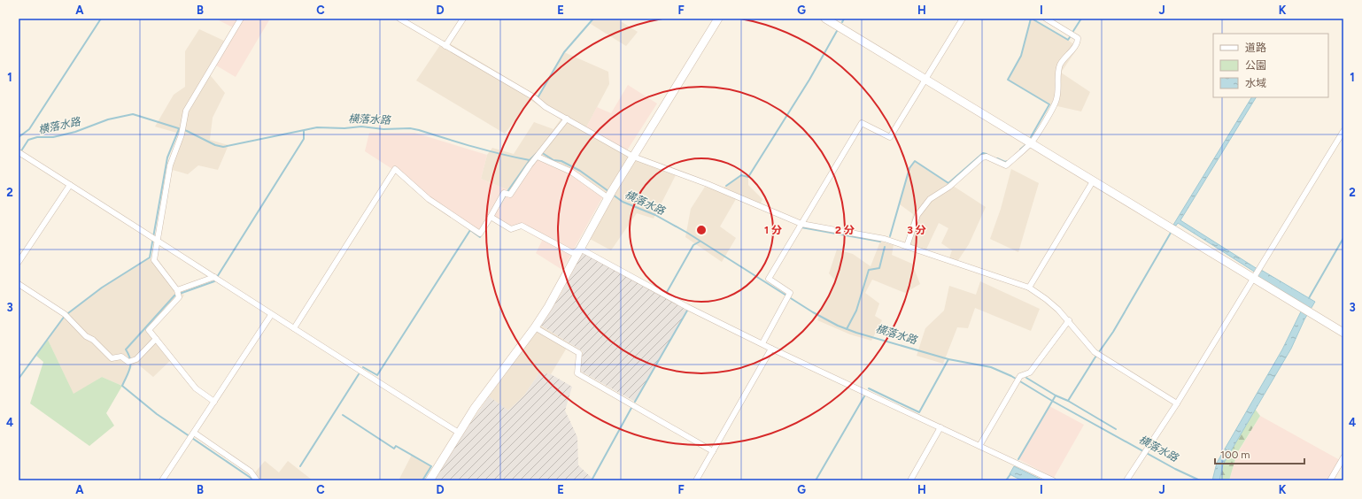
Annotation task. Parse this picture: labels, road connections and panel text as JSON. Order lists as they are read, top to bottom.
{
  "water": ["横落水路"],
  "legend": ["道路", "公園", "水域"],
  "scale_bar": "100 m",
  "grid": {
    "columns": [
      "A",
      "B",
      "C",
      "D",
      "E",
      "F",
      "G",
      "H",
      "I",
      "J",
      "K"
    ],
    "rows": [
      "1",
      "2",
      "3",
      "4"
    ]
  },
  "rings": ["1 分", "2 分", "3 分"]
}
